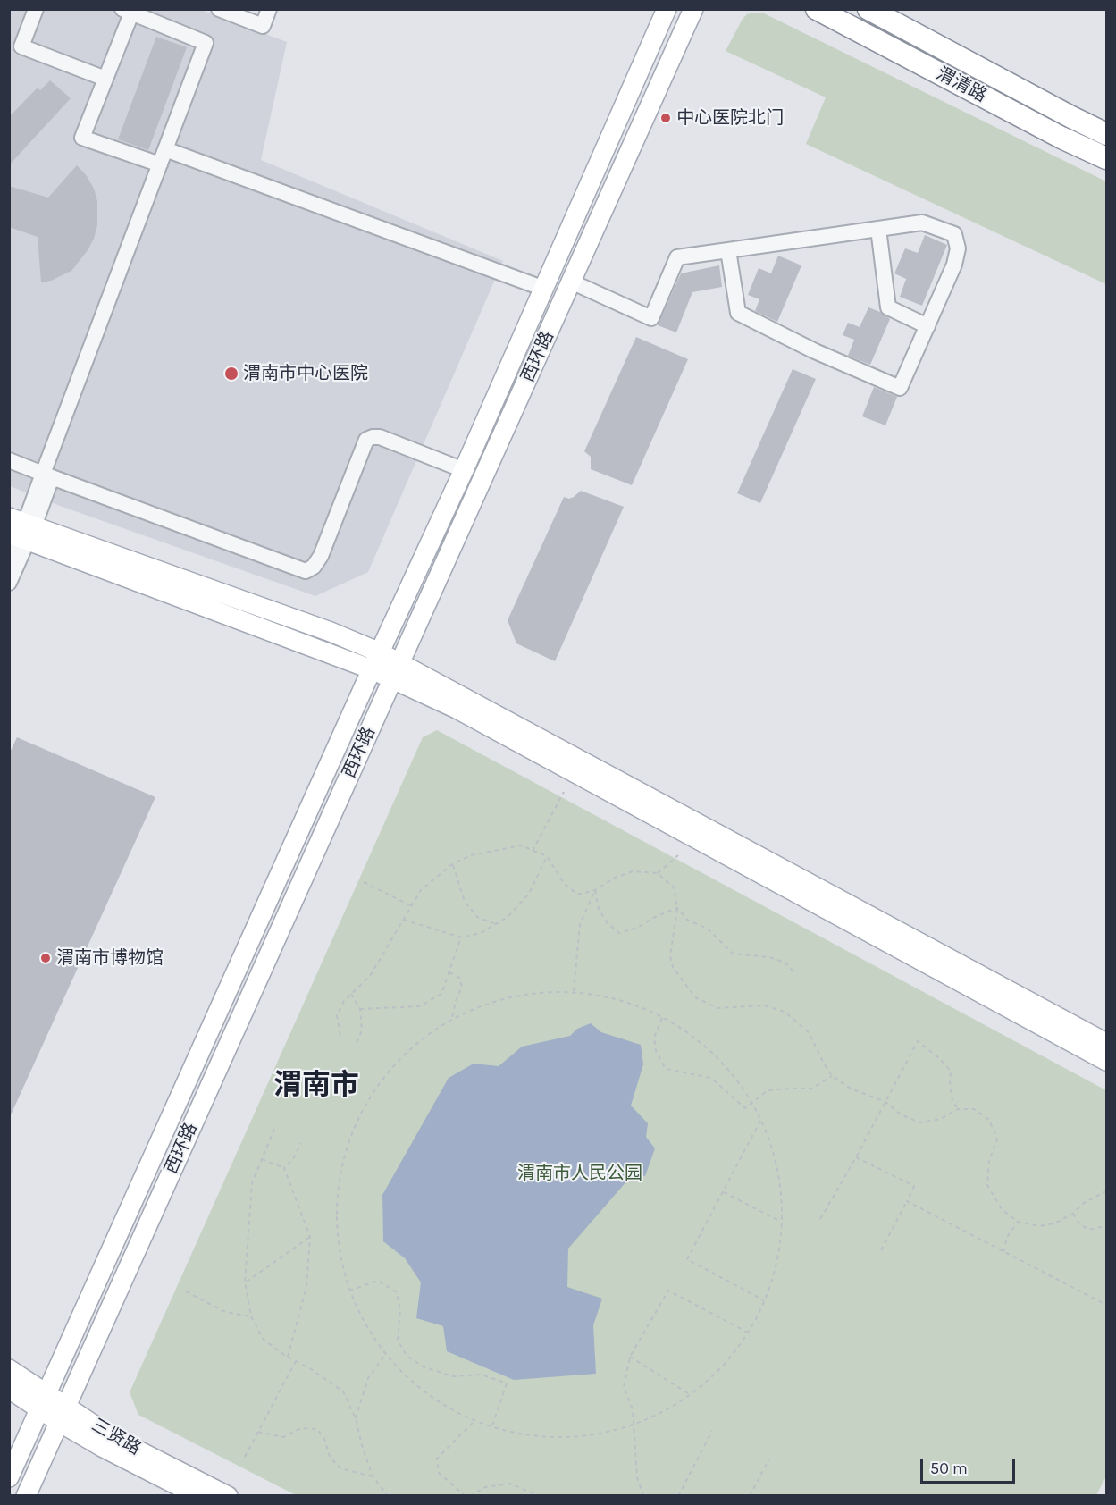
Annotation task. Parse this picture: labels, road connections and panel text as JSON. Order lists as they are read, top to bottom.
{
  "streets": {
    "highway": ["渭清路"],
    "main road": ["西环路", "三贤路"]
  },
  "crossings": [
    ["西环路", "三贤路"]
  ],
  "districts": ["渭南市"],
  "parks": ["渭南市人民公园"],
  "places": ["中心医院北门", "渭南市中心医院", "渭南市博物馆"],
  "scale_bar": "50 m"
}
